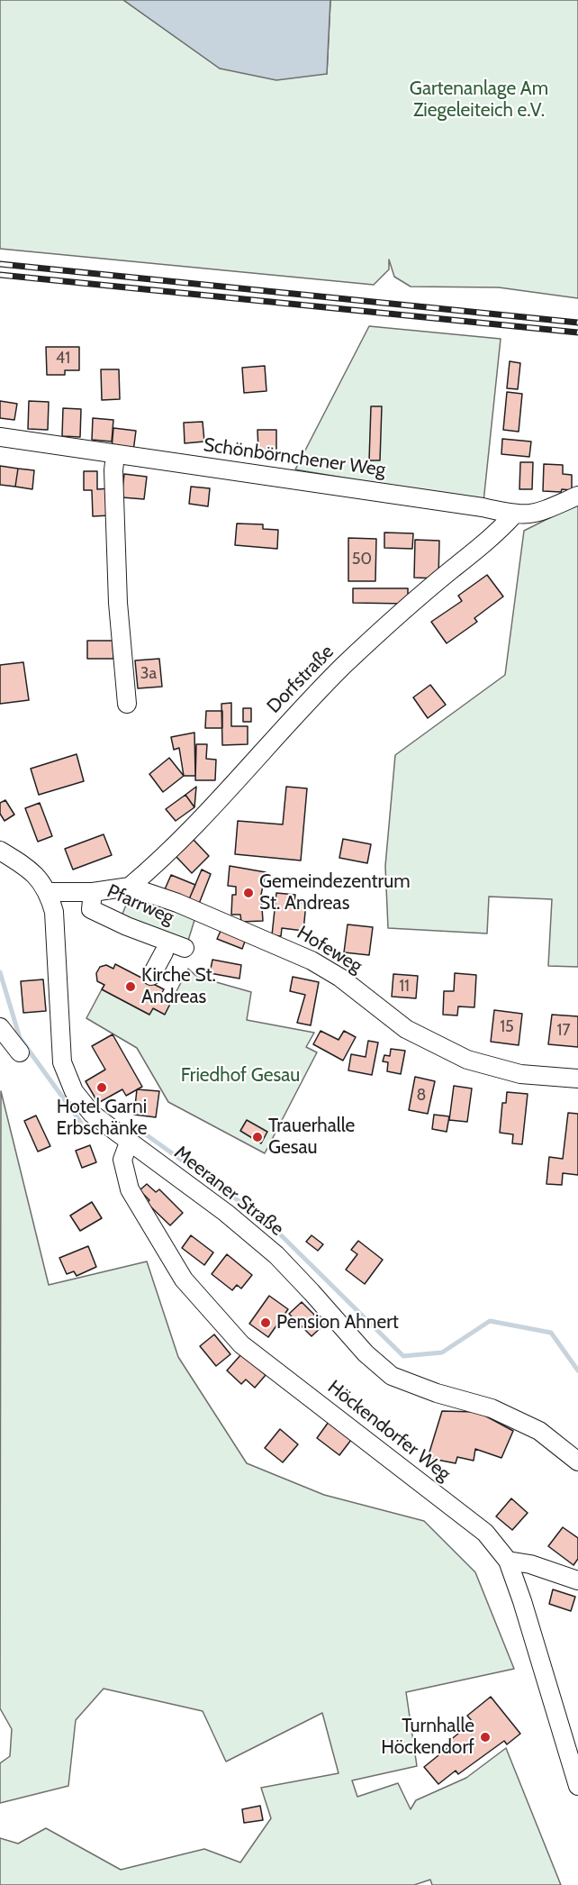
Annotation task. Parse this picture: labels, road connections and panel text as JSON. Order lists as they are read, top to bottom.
{
  "streets": {
    "street": [
      "Schönbörnchener Weg",
      "Dorfstraße",
      "Pfarrweg",
      "Hofeweg",
      "Meeraner Straße",
      "Höckendorfer Weg"
    ]
  },
  "crossings": [
    ["Schönbörnchener Weg", "Dorfstraße"],
    ["Dorfstraße", "Hofeweg"],
    ["Pfarrweg", "Hofeweg"],
    ["Hofeweg", "Meeraner Straße"],
    ["Meeraner Straße", "Höckendorfer Weg"]
  ],
  "parks": ["Gartenanlage Am Ziegeleiteich e.V.", "Friedhof Gesau"],
  "places": [
    "Gemeindezentrum St. Andreas",
    "Kirche St. Andreas",
    "Hotel Garni Erbschänke",
    "Trauerhalle Gesau",
    "Pension Ahnert",
    "Turnhalle Höckendorf"
  ],
  "house_numbers": [
    "41",
    "50",
    "3a",
    "11",
    "15",
    "17",
    "8"
  ]
}
